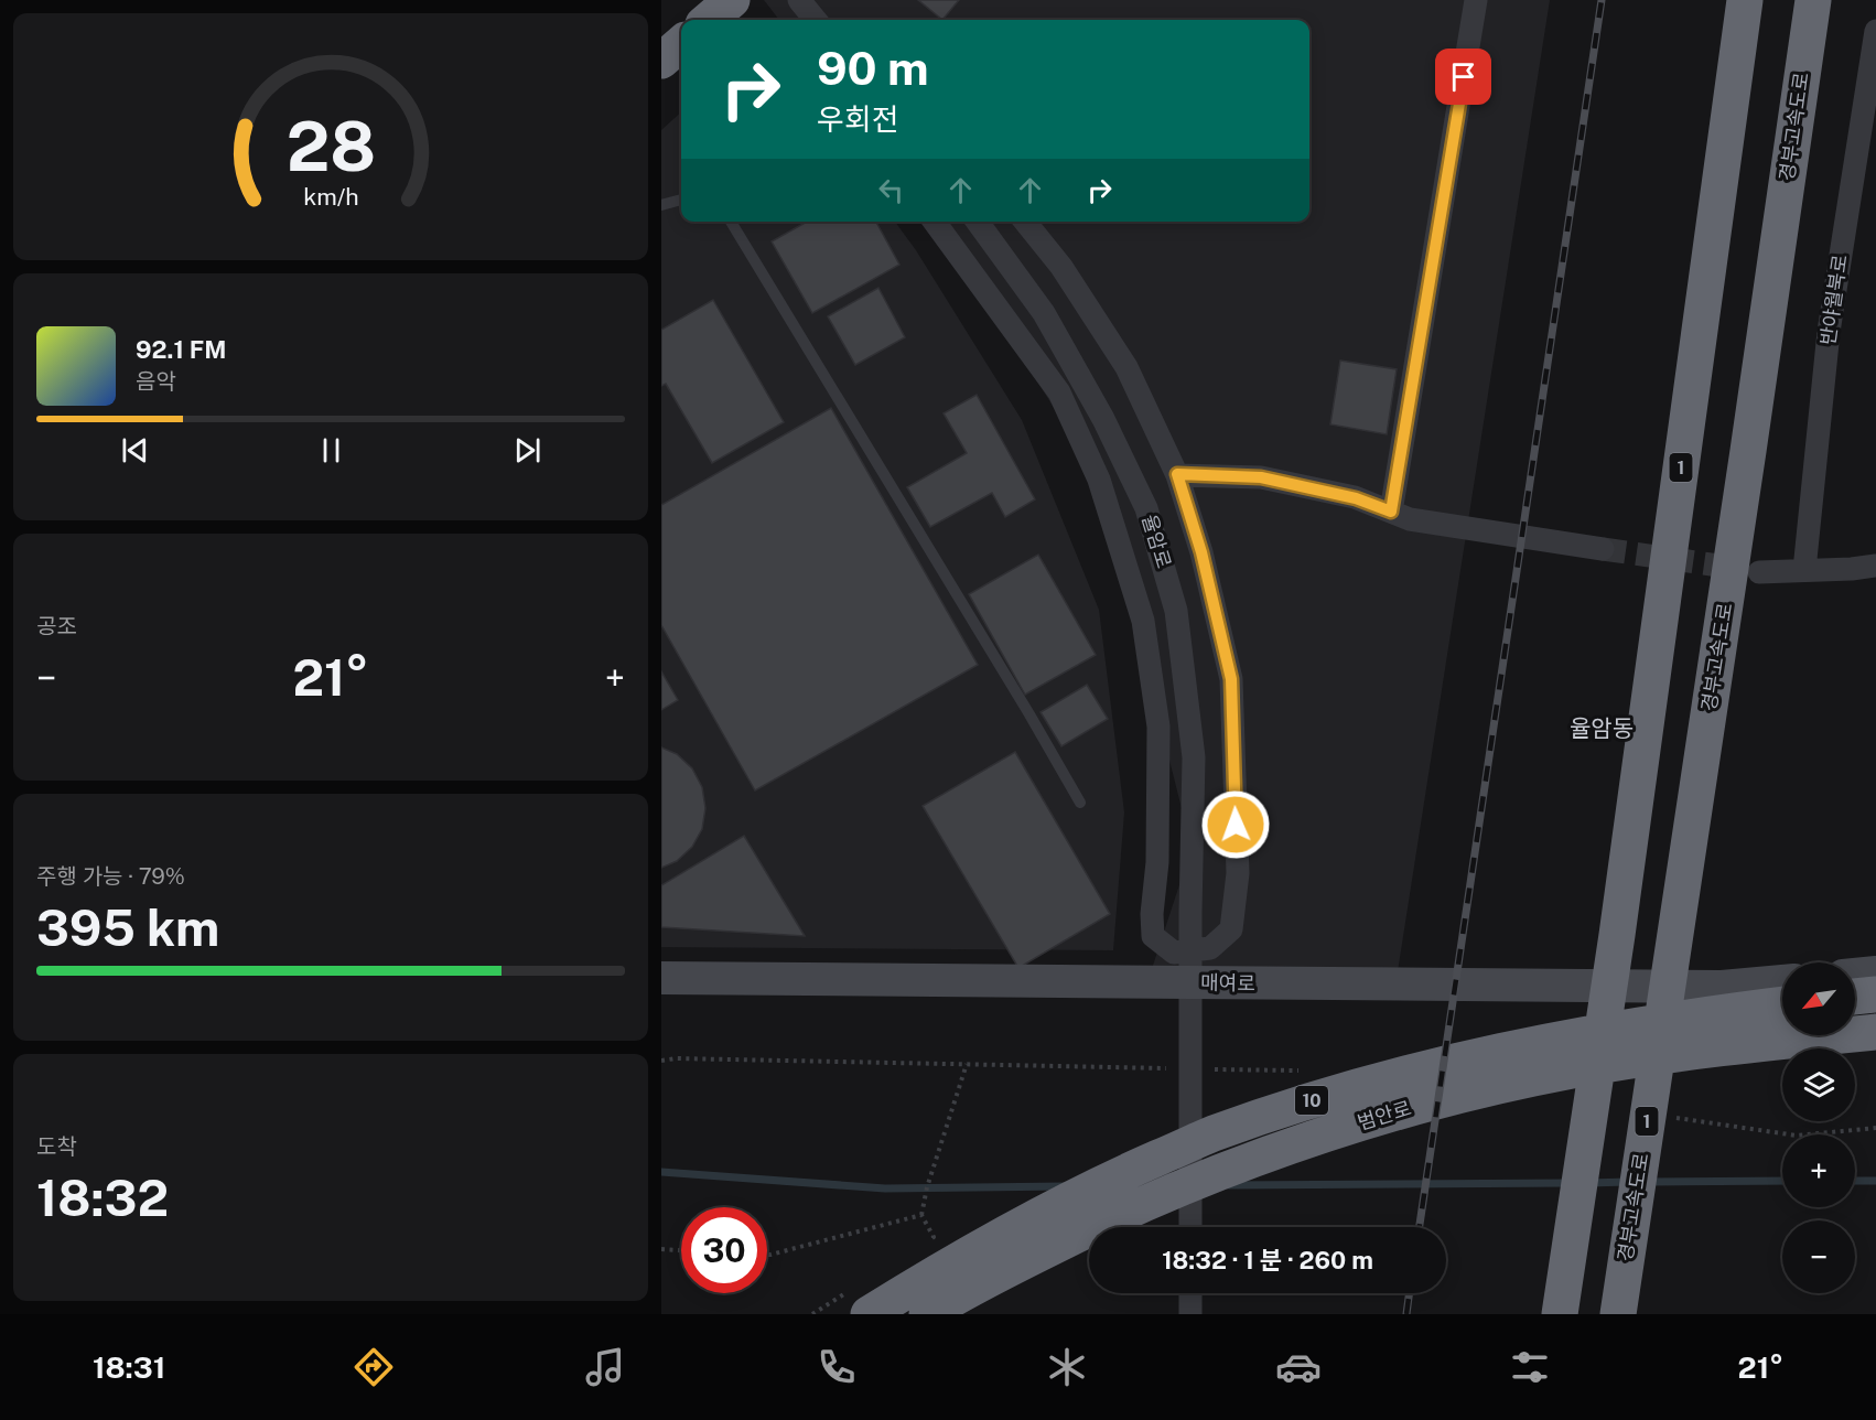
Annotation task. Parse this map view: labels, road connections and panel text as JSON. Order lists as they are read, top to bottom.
{
  "streets": {
    "highway": [
      "경부고속도로",
      "1",
      "10",
      "범안로"
    ],
    "street": ["반야월북로", "율암로", "매여로"]
  },
  "districts": ["율암동"],
  "north": "bottom left",
  "page": {
    "turn": ["90 m", "우회전"],
    "song": ["92.1 FM", "음악"],
    "tile": [
      "공조",
      ["주행 가능 · 79%", "395 km"],
      ["도착", "18:32"]
    ],
    "heat": ["−", "21°", "+"],
    "map_buttons": ["+", "−"],
    "limit": "30",
    "trip": "18:32 · 1 분 · 260 m",
    "tabs": ["18:31", "21°"],
    "gauge": ["28", "km/h"]
  }
}
